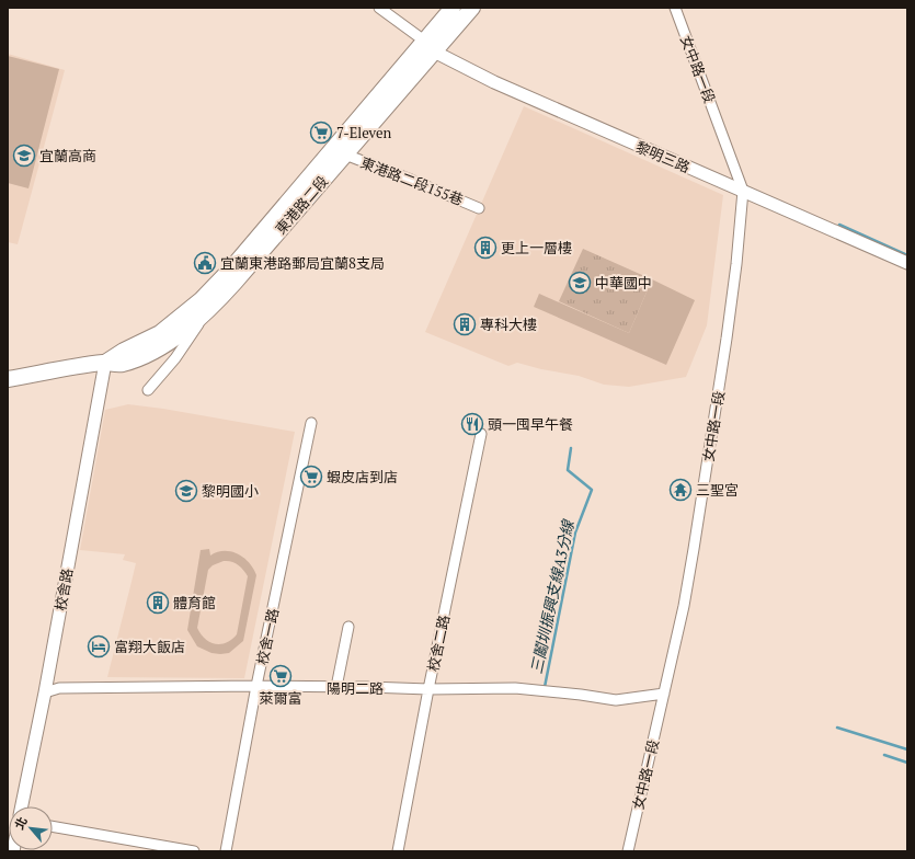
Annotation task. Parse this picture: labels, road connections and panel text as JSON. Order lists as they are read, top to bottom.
{
  "streets": {
    "main road": ["東港路二段"],
    "street": [
      "女中路一段",
      "黎明三路",
      "東港路二段155巷",
      "校舍路",
      "校舍一路",
      "校舍二路",
      "陽明二路"
    ]
  },
  "crossings": [
    ["女中路一段", "黎明三路"],
    ["女中路一段", "陽明二路"],
    ["黎明三路", "東港路二段"],
    ["東港路二段155巷", "東港路二段"],
    ["東港路二段", "校舍路"],
    ["校舍路", "陽明二路"],
    ["校舍一路", "陽明二路"],
    ["校舍二路", "陽明二路"]
  ],
  "water": ["三鬮圳振興支線A3分線"],
  "places": {
    "supermarket": ["7-Eleven", "蝦皮店到店", "萊爾富"],
    "school or university": ["宜蘭高商", "中華國中", "黎明國小"],
    "building": ["更上一層樓", "專科大樓", "體育館"],
    "public building": ["宜蘭東港路郵局宜蘭8支局"],
    "restaurant": ["頭一囤早午餐"],
    "temple": ["三聖宮"],
    "hotel": ["富翔大飯店"]
  },
  "north": "top left"
}
